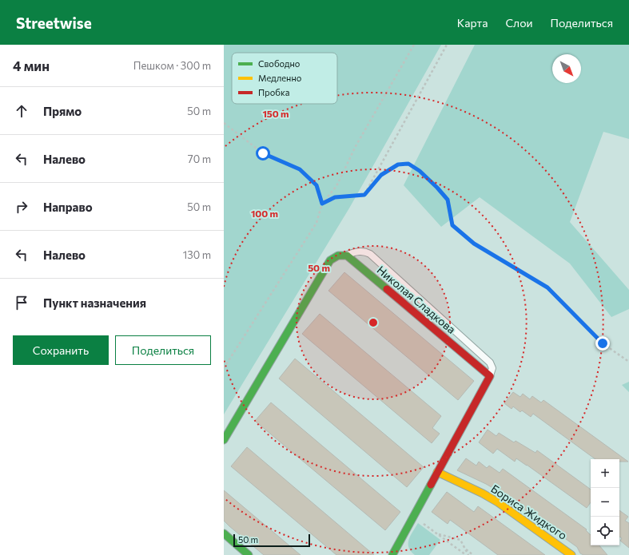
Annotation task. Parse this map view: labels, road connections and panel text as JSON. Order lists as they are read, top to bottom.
{
  "streets": {
    "street": ["Николая Сладкова", "Бориса Жидкого"]
  },
  "legend": ["Свободно", "Медленно", "Пробка"],
  "scale_bar": "50 m",
  "north": "bottom right",
  "page": {
    "header": "Streetwise",
    "nav": ["Карта", "Слои", "Поделиться"],
    "heading": ["4 мин", "Пешком · 300 m"],
    "list": [
      ["Прямо", "50 m"],
      ["Налево", "70 m"],
      ["Направо", "50 m"],
      ["Налево", "130 m"],
      "Пункт назначения"
    ],
    "buttons": ["Сохранить", "Поделиться"],
    "map_buttons": ["+", "−"],
    "scale": "50 m"
  },
  "rings": ["150 m", "100 m", "50 m"]
}
